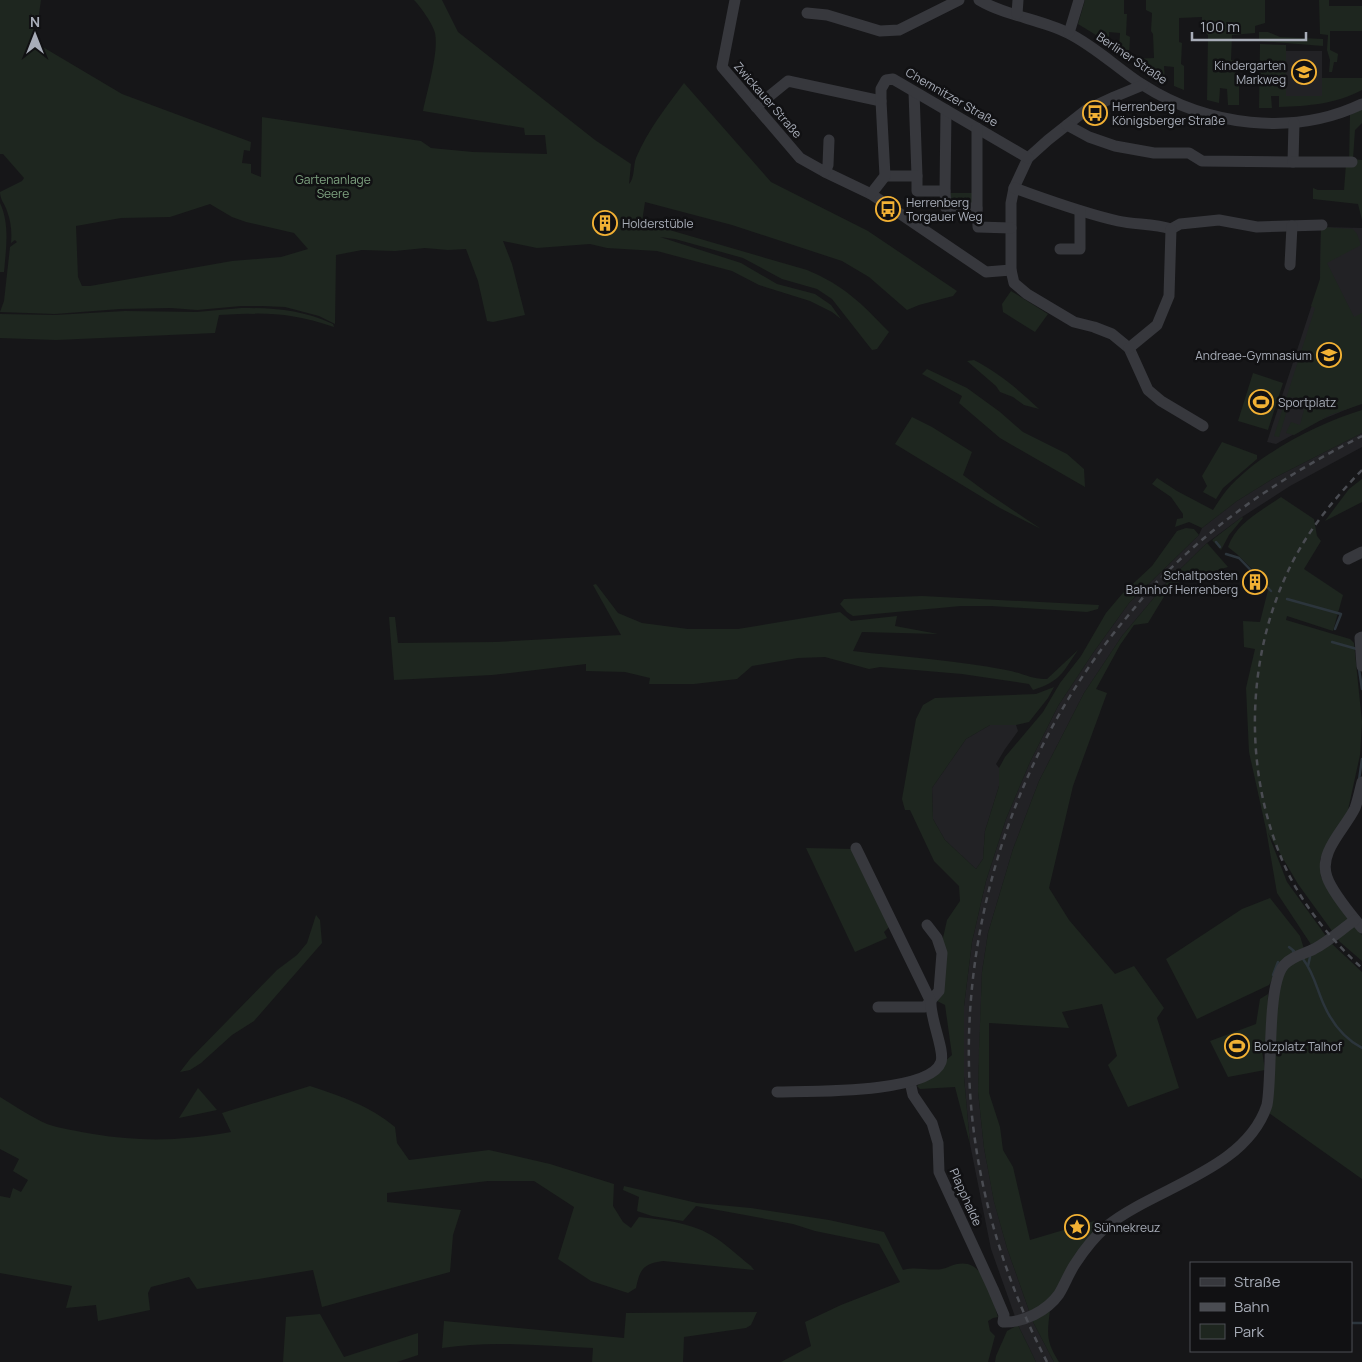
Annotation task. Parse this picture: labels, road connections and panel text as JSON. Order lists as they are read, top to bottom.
{
  "streets": {
    "street": [
      "Berliner Straße",
      "Chemnitzer Straße",
      "Zwickauer Straße",
      "Plapphalde"
    ]
  },
  "parks": ["Gartenanlage Seere"],
  "places": {
    "school or university": ["Kindergarten Markweg", "Andreae-Gymnasium"],
    "bus stop": ["Herrenberg Königsberger Straße", "Herrenberg Torgauer Weg"],
    "building": ["Holderstüble", "Schaltposten Bahnhof Herrenberg"],
    "sports": ["Sportplatz", "Bolzplatz Talhof"],
    "place": ["Sühnekreuz"]
  },
  "legend": ["Straße", "Bahn", "Park"],
  "scale_bar": "100 m",
  "north": "top"
}
